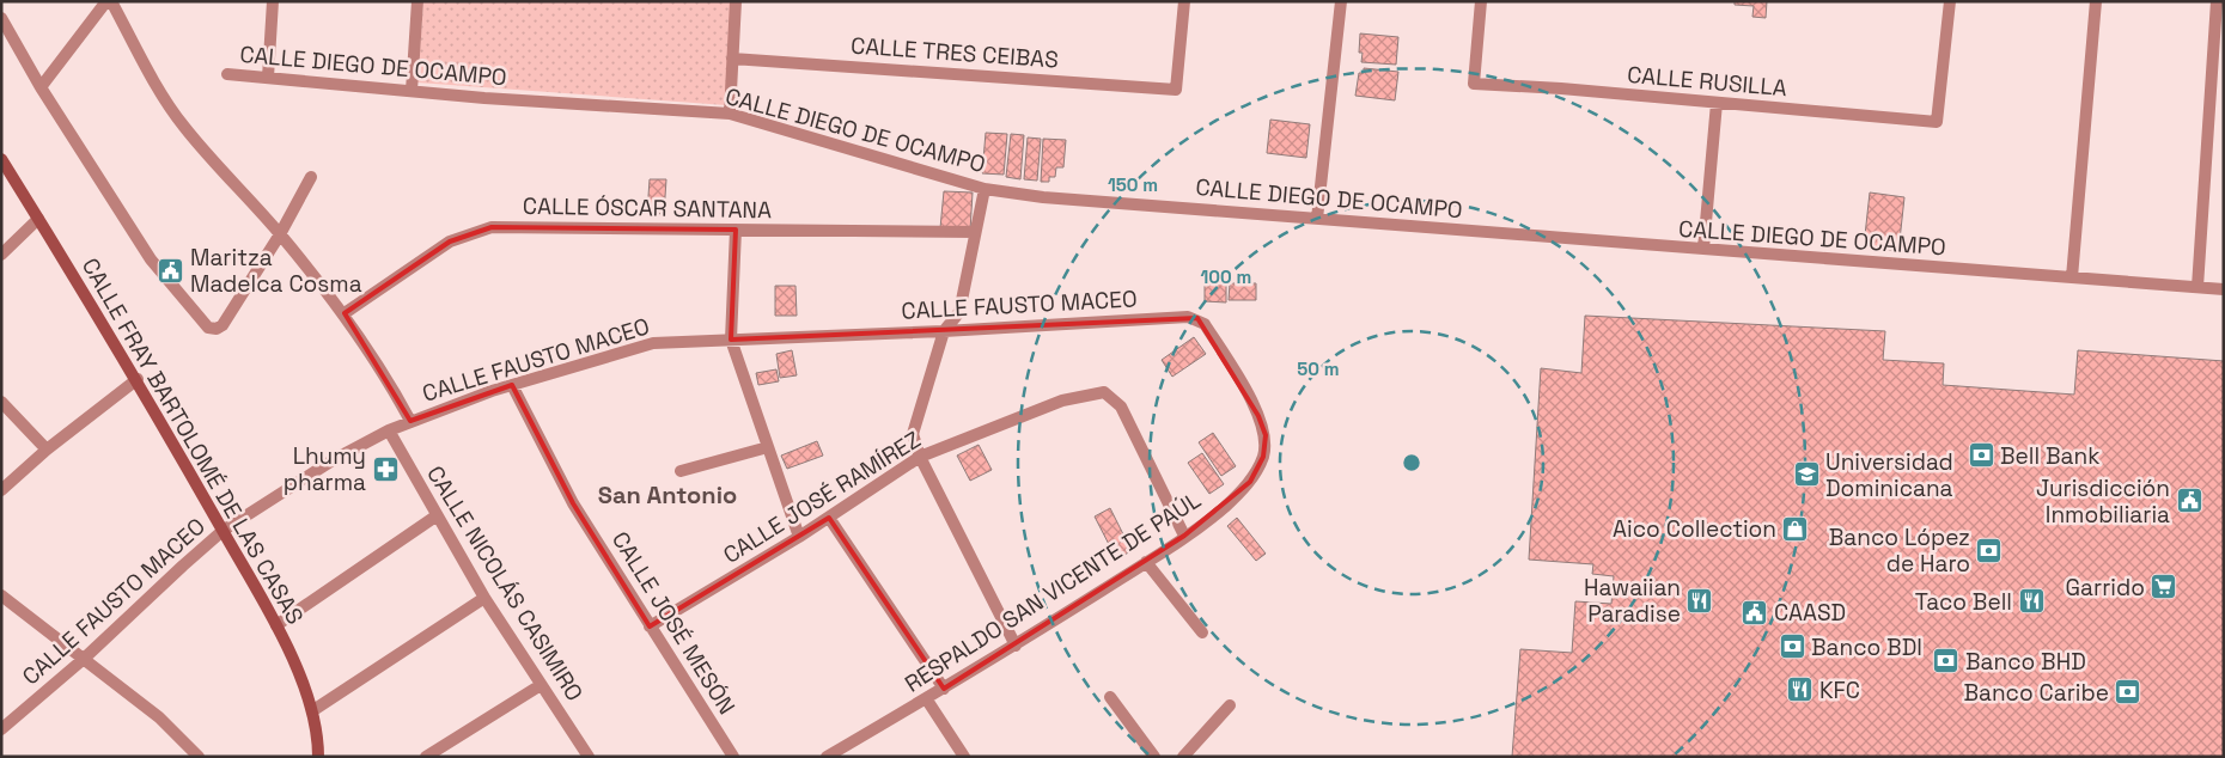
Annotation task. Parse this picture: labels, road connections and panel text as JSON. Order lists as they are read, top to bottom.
{
  "streets": {
    "main road": ["CALLE FRAY BARTOLOMÉ DE LAS CASAS"],
    "street": [
      "CALLE TRES CEIBAS",
      "CALLE DIEGO DE OCAMPO",
      "CALLE RUSILLA",
      "CALLE ÓSCAR SANTANA",
      "CALLE FAUSTO MACEO",
      "CALLE JOSÉ RAMÍREZ",
      "CALLE NICOLÁS CASIMIRO",
      "RESPALDO SAN VICENTE DE PAÚL",
      "CALLE JOSÉ MESÓN"
    ]
  },
  "crossings": [
    ["CALLE FAUSTO MACEO", "CALLE FRAY BARTOLOMÉ DE LAS CASAS"],
    ["CALLE FAUSTO MACEO", "CALLE NICOLÁS CASIMIRO"],
    ["CALLE FAUSTO MACEO", "RESPALDO SAN VICENTE DE PAÚL"],
    ["CALLE FAUSTO MACEO", "CALLE JOSÉ MESÓN"],
    ["CALLE JOSÉ RAMÍREZ", "RESPALDO SAN VICENTE DE PAÚL"],
    ["CALLE JOSÉ RAMÍREZ", "CALLE JOSÉ MESÓN"]
  ],
  "districts": ["San Antonio"],
  "places": {
    "public building": ["Maritza Madelca Cosma", "Jurisdicción Inmobiliaria", "CAASD"],
    "bank": [
      "Bell Bank",
      "Banco López de Haro",
      "Banco BDI",
      "Banco BHD",
      "Banco Caribe"
    ],
    "pharmacy": ["Lhumy pharma"],
    "school or university": ["Universidad Dominicana"],
    "shop": ["Aico Collection"],
    "supermarket": ["Garrido"],
    "restaurant": ["Hawaiian Paradise", "Taco Bell", "KFC"]
  },
  "rings": ["150 m", "100 m", "50 m"]
}
